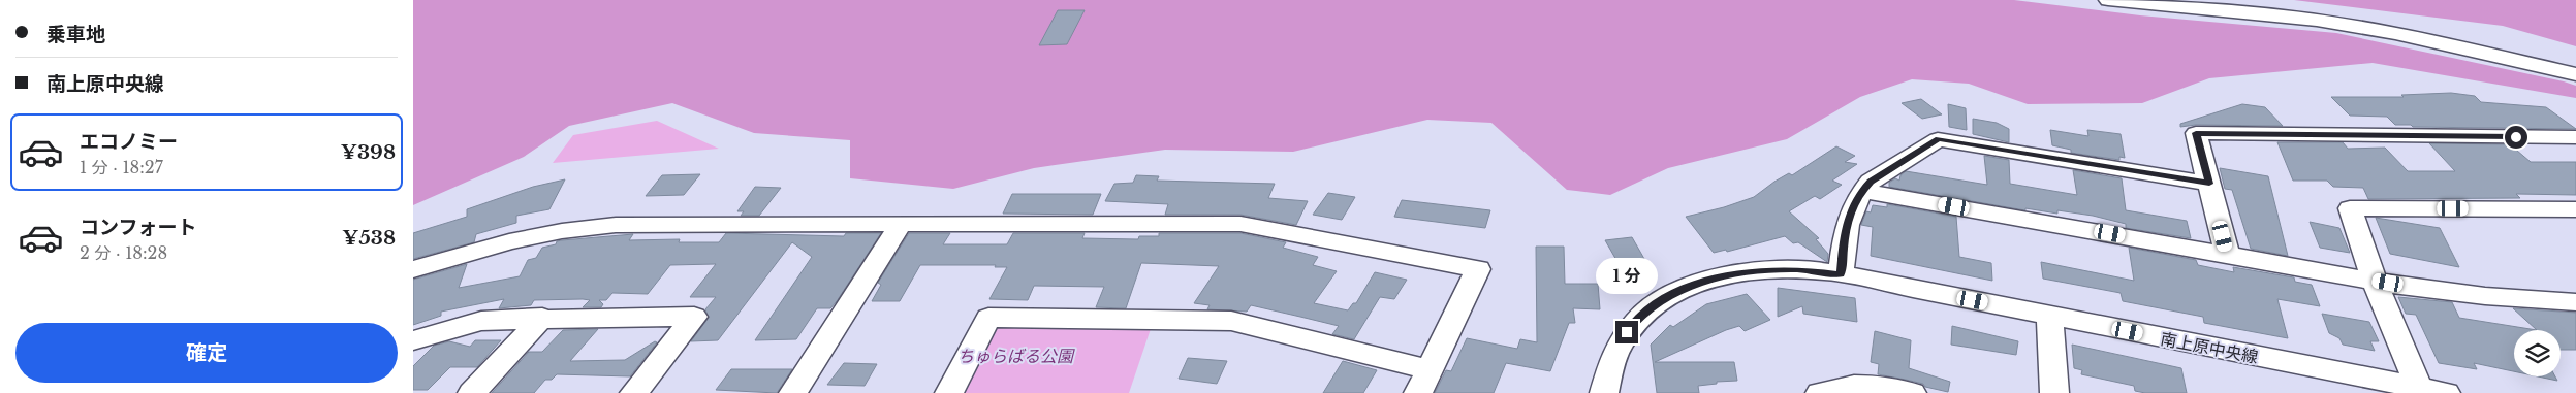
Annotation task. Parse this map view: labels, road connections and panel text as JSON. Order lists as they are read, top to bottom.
{
  "streets": {
    "street": ["南上原中央線"]
  },
  "parks": ["ちゅらばる公園"],
  "page": {
    "banner": ["乗車地", "南上原中央線"],
    "list": [
      {
        "name": "エコノミー",
        "note": "1 分 · 18:27",
        "value": "¥398"
      },
      {
        "name": "コンフォート",
        "note": "2 分 · 18:28",
        "value": "¥538"
      }
    ],
    "bubble": "1 分",
    "buttons": "確定"
  }
}
